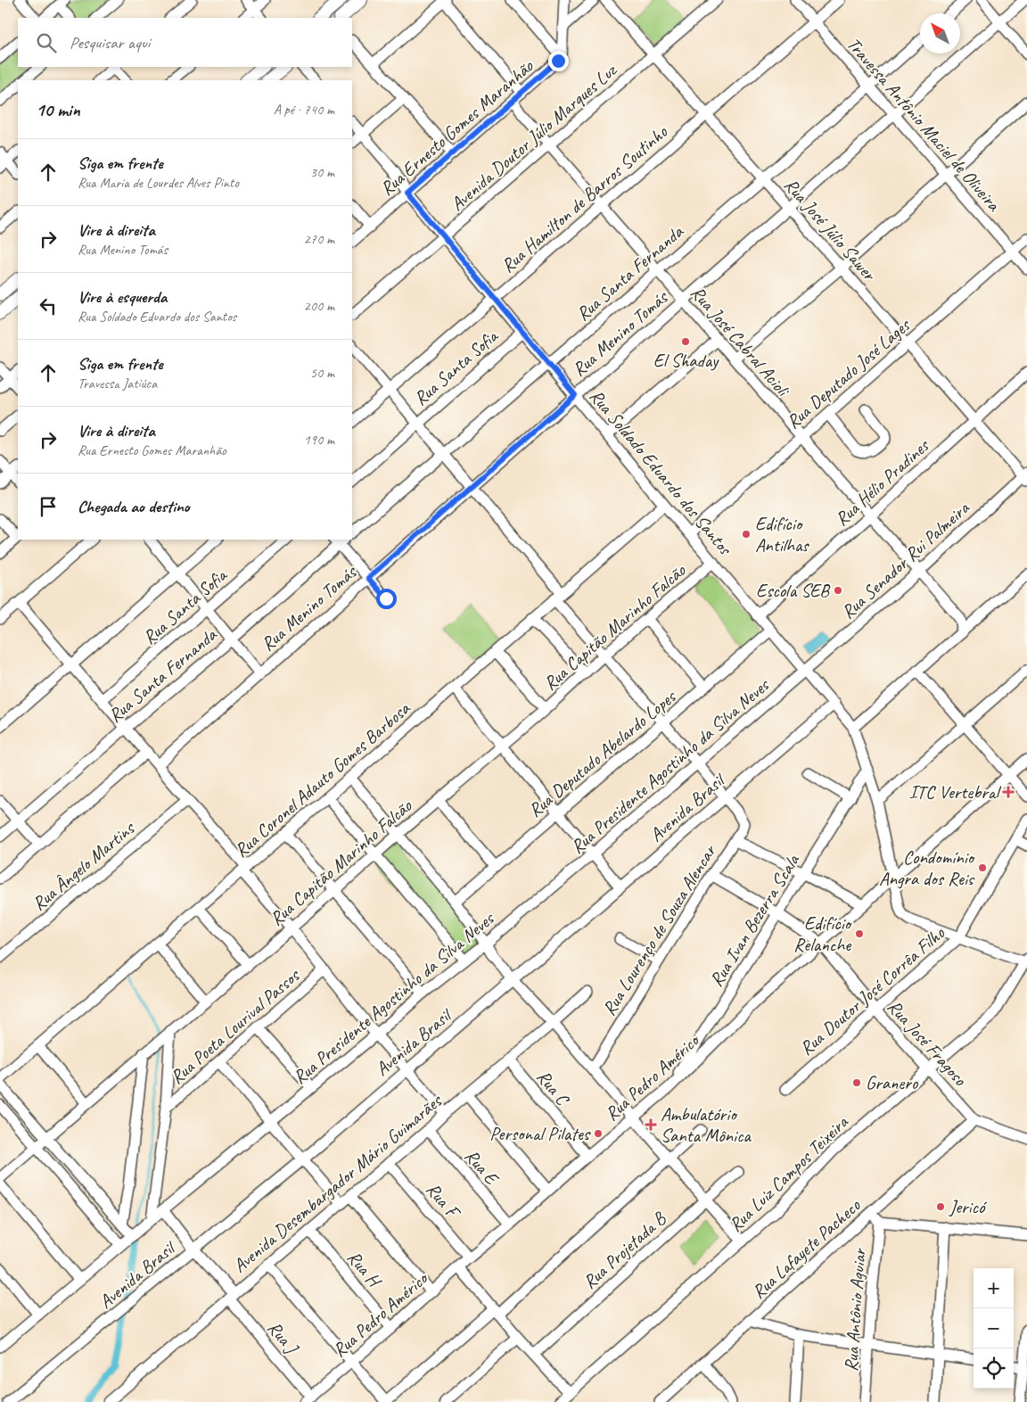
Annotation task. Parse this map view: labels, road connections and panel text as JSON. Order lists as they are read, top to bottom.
{
  "streets": {
    "street": [
      "Travessa Antônio Maciel de Oliveira",
      "Rua Ernesto Gomes Maranhão",
      "Avenida Doutor Júlio Marques Luz",
      "Rua Hamilton de Barros Soutinho",
      "Rua José Júlio Sawer",
      "Rua Santa Fernanda",
      "Rua Menino Tomás",
      "Rua José Cabral Acioli",
      "Rua Santa Sofia",
      "Rua Deputado José Lages",
      "Rua Soldado Eduardo dos Santos",
      "Rua Hélio Pradines",
      "Rua Senador Rui Palmeira",
      "Rua Capitão Marinho Falcão",
      "Rua Deputado Abelardo Lopes",
      "Rua Presidente Agostinho da Silva Neves",
      "Rua Coronel Adauto Gomes Barbosa",
      "Avenida Brasil",
      "Rua Ângelo Martins",
      "Rua Ivan Bezerra Scala",
      "Rua Lourenço de Souza Alencar",
      "Rua Doutor José Corrêa Filho",
      "Rua Poeta Lourival Passos",
      "Rua José Fragoso",
      "Rua Pedro Américo",
      "Rua C",
      "Rua E",
      "Rua Luiz Campos Teixeira",
      "Avenida Desembargador Mário Guimarães",
      "Rua F",
      "Rua Lafayete Pacheco",
      "Rua Projetada B",
      "Rua H",
      "Rua Antônio Aguiar",
      "Rua J"
    ]
  },
  "crossings": [
    ["Travessa Antônio Maciel de Oliveira", "Rua Hamilton de Barros Soutinho"],
    ["Travessa Antônio Maciel de Oliveira", "Rua Santa Fernanda"],
    ["Travessa Antônio Maciel de Oliveira", "Rua Menino Tomás"],
    ["Travessa Antônio Maciel de Oliveira", "Rua Deputado José Lages"],
    ["Rua Ernesto Gomes Maranhão", "Rua José Cabral Acioli"],
    ["Rua Ernesto Gomes Maranhão", "Rua Soldado Eduardo dos Santos"],
    ["Avenida Doutor Júlio Marques Luz", "Rua José Júlio Sawer"],
    ["Avenida Doutor Júlio Marques Luz", "Rua José Cabral Acioli"],
    ["Avenida Doutor Júlio Marques Luz", "Rua Soldado Eduardo dos Santos"],
    ["Rua Hamilton de Barros Soutinho", "Rua José Júlio Sawer"],
    ["Rua Hamilton de Barros Soutinho", "Rua José Cabral Acioli"],
    ["Rua Hamilton de Barros Soutinho", "Rua Soldado Eduardo dos Santos"],
    ["Rua José Júlio Sawer", "Rua Santa Fernanda"],
    ["Rua José Júlio Sawer", "Rua Menino Tomás"],
    ["Rua José Júlio Sawer", "Rua Deputado José Lages"],
    ["Rua José Júlio Sawer", "Rua Hélio Pradines"],
    ["Rua José Júlio Sawer", "Rua Senador Rui Palmeira"],
    ["Rua Santa Fernanda", "Rua José Cabral Acioli"],
    ["Rua Santa Fernanda", "Rua Soldado Eduardo dos Santos"],
    ["Rua Menino Tomás", "Rua José Cabral Acioli"],
    ["Rua Menino Tomás", "Rua Soldado Eduardo dos Santos"],
    ["Rua José Cabral Acioli", "Rua Deputado José Lages"],
    ["Rua José Cabral Acioli", "Rua Hélio Pradines"],
    ["Rua José Cabral Acioli", "Rua Senador Rui Palmeira"],
    ["Rua Santa Sofia", "Rua Soldado Eduardo dos Santos"],
    ["Rua Deputado José Lages", "Rua Soldado Eduardo dos Santos"],
    ["Rua Soldado Eduardo dos Santos", "Rua Hélio Pradines"],
    ["Rua Soldado Eduardo dos Santos", "Rua Senador Rui Palmeira"],
    ["Rua Soldado Eduardo dos Santos", "Rua Capitão Marinho Falcão"],
    ["Rua Soldado Eduardo dos Santos", "Rua Deputado Abelardo Lopes"],
    ["Rua Soldado Eduardo dos Santos", "Rua Presidente Agostinho da Silva Neves"],
    ["Rua Soldado Eduardo dos Santos", "Rua Coronel Adauto Gomes Barbosa"],
    ["Rua Soldado Eduardo dos Santos", "Avenida Brasil"],
    ["Rua Senador Rui Palmeira", "Rua Presidente Agostinho da Silva Neves"],
    ["Rua Presidente Agostinho da Silva Neves", "Rua J"],
    ["Avenida Brasil", "Rua Lourenço de Souza Alencar"],
    ["Avenida Brasil", "Rua J"],
    ["Rua Ivan Bezerra Scala", "Rua José Fragoso"],
    ["Rua Ivan Bezerra Scala", "Rua Pedro Américo"],
    ["Rua Lourenço de Souza Alencar", "Rua José Fragoso"],
    ["Rua Doutor José Corrêa Filho", "Rua José Fragoso"],
    ["Rua José Fragoso", "Rua Pedro Américo"],
    ["Rua José Fragoso", "Rua Luiz Campos Teixeira"],
    ["Rua José Fragoso", "Rua Lafayete Pacheco"],
    ["Rua Pedro Américo", "Rua C"],
    ["Rua Pedro Américo", "Rua E"],
    ["Rua Pedro Américo", "Rua F"],
    ["Rua Pedro Américo", "Rua H"],
    ["Rua Pedro Américo", "Rua J"],
    ["Rua C", "Avenida Desembargador Mário Guimarães"],
    ["Rua E", "Avenida Desembargador Mário Guimarães"],
    ["Avenida Desembargador Mário Guimarães", "Rua F"],
    ["Avenida Desembargador Mário Guimarães", "Rua H"],
    ["Avenida Desembargador Mário Guimarães", "Rua J"]
  ],
  "places": {
    "other": [
      "El Shaday",
      "Edifício Antilhas",
      "Escola SEB",
      "Condomínio Angra dos Reis",
      "Edifício Relanche",
      "Granero",
      "Personal Pilates",
      "Jericó"
    ],
    "health": ["ITC Vertebral", "Ambulatório Santa Mônica"]
  },
  "north": "top left",
  "page": {
    "search": "Pesquisar aqui",
    "heading": ["10 min", "A pé · 740 m"],
    "list": [
      ["Siga em frente", "Rua Maria de Lourdes Alves Pinto", "30 m"],
      ["Vire à direita", "Rua Menino Tomás", "270 m"],
      ["Vire à esquerda", "Rua Soldado Eduardo dos Santos", "200 m"],
      ["Siga em frente", "Travessa Jatiúca", "50 m"],
      ["Vire à direita", "Rua Ernesto Gomes Maranhão", "190 m"],
      "Chegada ao destino"
    ],
    "map_buttons": ["+", "−"]
  }
}
